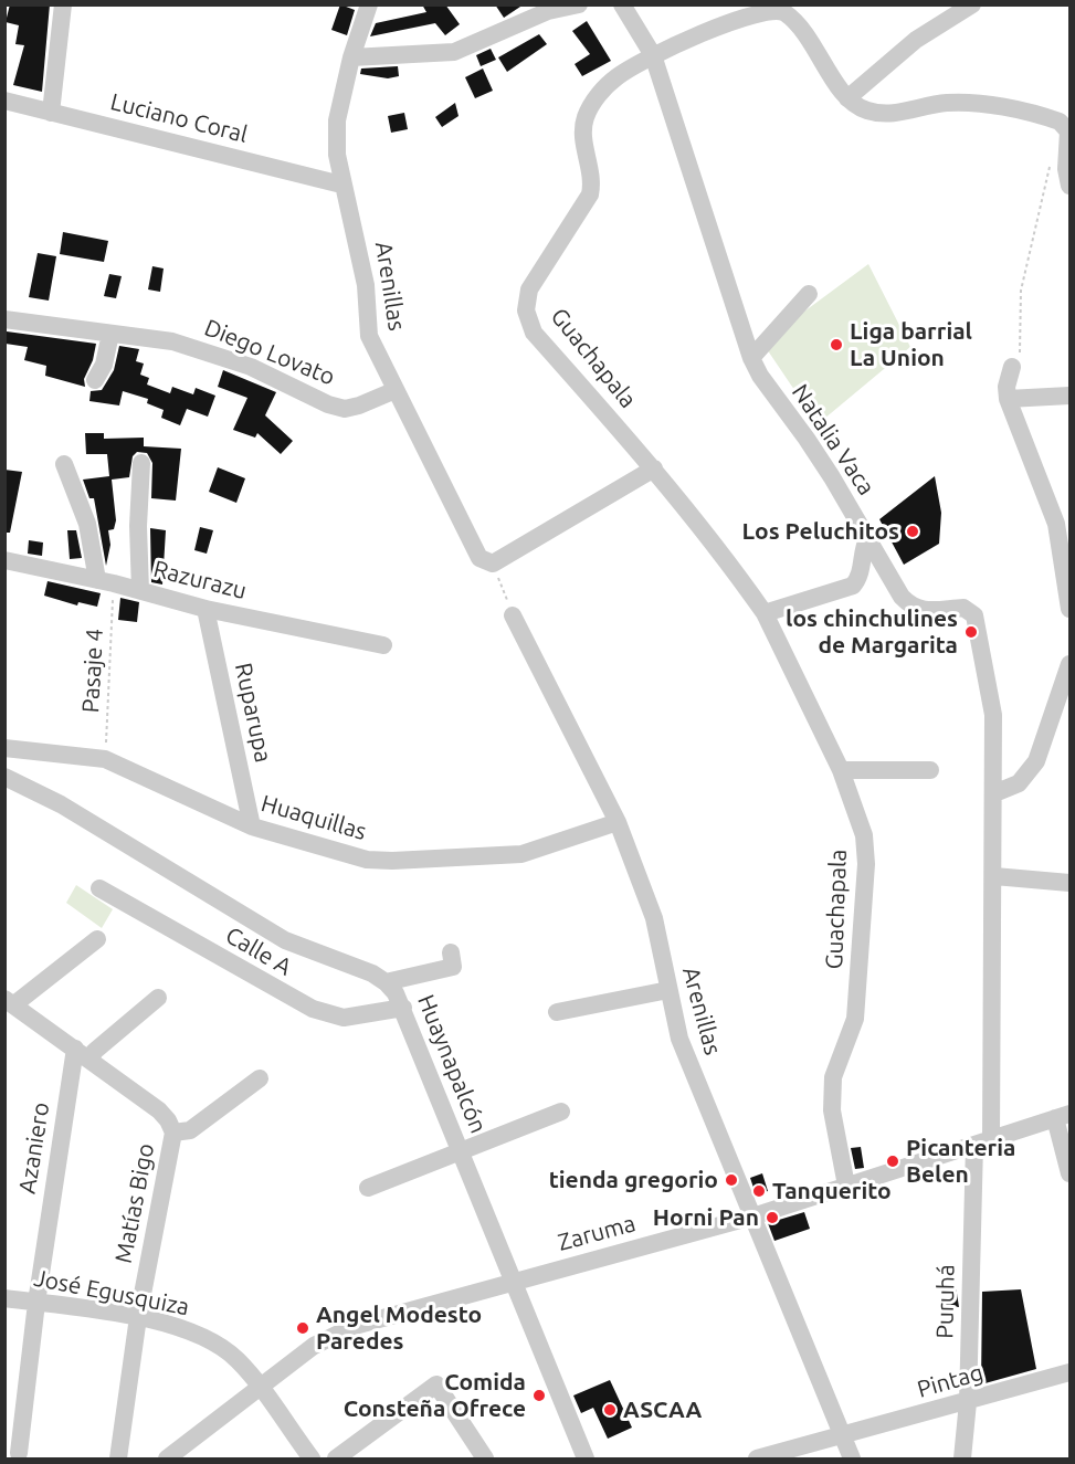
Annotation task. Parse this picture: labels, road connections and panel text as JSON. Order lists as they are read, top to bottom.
{
  "streets": {
    "street": [
      "Luciano Coral",
      "Arenillas",
      "Diego Lovato",
      "Guachapala",
      "Natalia Vaca",
      "Razurazu",
      "Ruparupa",
      "Huaquillas",
      "Calle A",
      "Huaynapalcón",
      "Azaniero",
      "Matías Bigo",
      "Zaruma",
      "José Egusquiza",
      "Puruhá",
      "Pintag"
    ],
    "path": ["Pasaje 4"]
  },
  "crossings": [
    ["Luciano Coral", "Arenillas"],
    ["Arenillas", "Diego Lovato"],
    ["Arenillas", "Huaquillas"],
    ["Arenillas", "Zaruma"],
    ["Arenillas", "Pintag"],
    ["Guachapala", "Natalia Vaca"],
    ["Guachapala", "Zaruma"],
    ["Natalia Vaca", "Puruhá"],
    ["Razurazu", "Pasaje 4"],
    ["Razurazu", "Ruparupa"],
    ["Pasaje 4", "Huaquillas"],
    ["Ruparupa", "Huaquillas"],
    ["Calle A", "Huaynapalcón"],
    ["Huaynapalcón", "Zaruma"],
    ["Azaniero", "Matías Bigo"],
    ["Azaniero", "José Egusquiza"],
    ["Matías Bigo", "José Egusquiza"],
    ["Zaruma", "José Egusquiza"],
    ["Zaruma", "Puruhá"],
    ["Puruhá", "Pintag"]
  ],
  "places": [
    "Liga barrial La Union",
    "Los Peluchitos",
    "los chinchulines de Margarita",
    "Picanteria Belen",
    "tienda gregorio",
    "Tanquerito",
    "Horni Pan",
    "Angel Modesto Paredes",
    "Comida Consteña Ofrece",
    "ASCAA"
  ]
}
